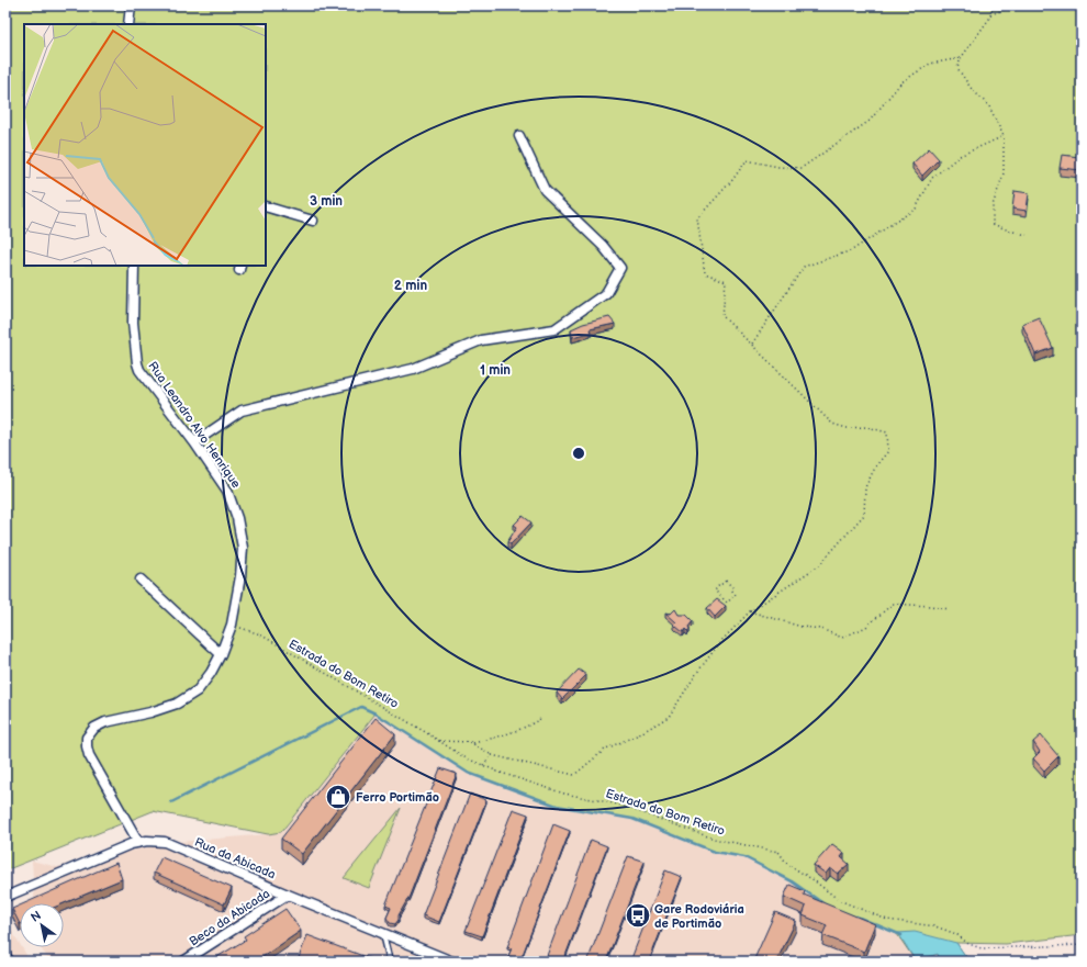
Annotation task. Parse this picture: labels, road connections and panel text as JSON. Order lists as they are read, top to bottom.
{
  "streets": {
    "street": ["Rua Leandro Alvo Henrique", "Rua da Abicada", "Beco da Abicada"],
    "path": ["Estrada do Bom Retiro"]
  },
  "crossings": [
    ["Rua Leandro Alvo Henrique", "Estrada do Bom Retiro"],
    ["Rua Leandro Alvo Henrique", "Rua da Abicada"],
    ["Rua da Abicada", "Beco da Abicada"]
  ],
  "places": {
    "shop": ["Ferro Portimão"],
    "bus stop": ["Gare Rodoviária de Portimão"]
  },
  "north": "top left",
  "rings": ["3 min", "2 min", "1 min"]
}
